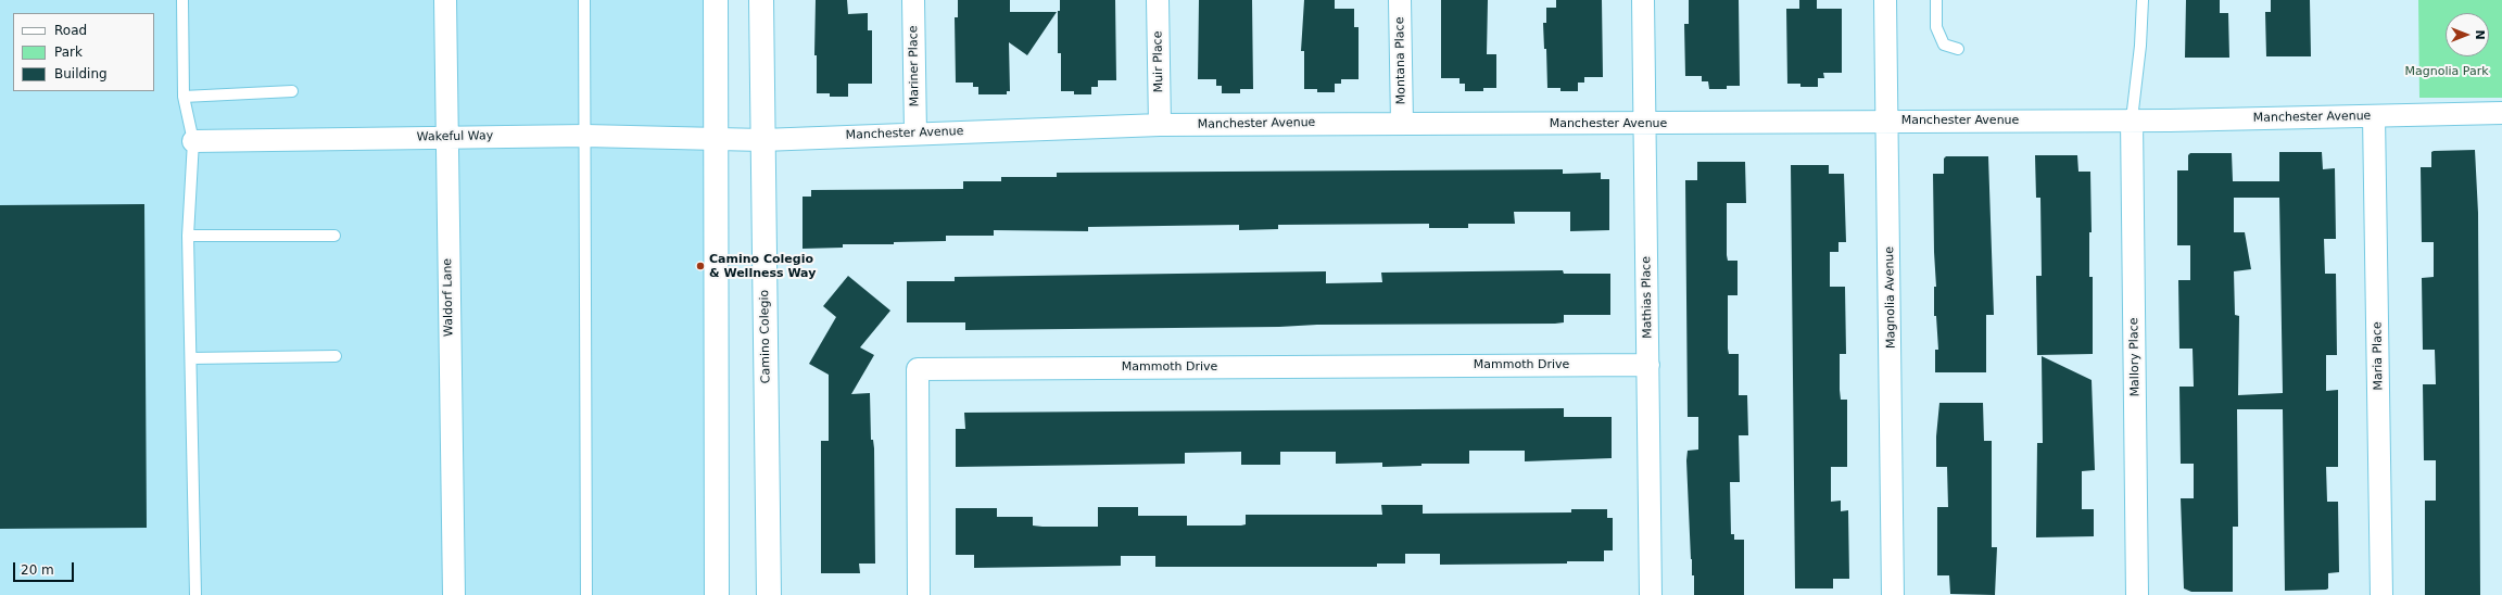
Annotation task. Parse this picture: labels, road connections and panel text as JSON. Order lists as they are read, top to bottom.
{
  "streets": {
    "street": [
      "Montana Place",
      "Muir Place",
      "Mariner Place",
      "Manchester Avenue",
      "Wakeful Way",
      "Waldorf Lane",
      "Mathias Place",
      "Magnolia Avenue",
      "Camino Colegio",
      "Maria Place",
      "Mallory Place",
      "Mammoth Drive"
    ]
  },
  "crossings": [
    ["Montana Place", "Manchester Avenue"],
    ["Muir Place", "Manchester Avenue"],
    ["Mariner Place", "Manchester Avenue"],
    ["Manchester Avenue", "Wakeful Way"],
    ["Manchester Avenue", "Mathias Place"],
    ["Manchester Avenue", "Magnolia Avenue"],
    ["Manchester Avenue", "Camino Colegio"],
    ["Manchester Avenue", "Maria Place"],
    ["Manchester Avenue", "Mallory Place"],
    ["Wakeful Way", "Waldorf Lane"],
    ["Mathias Place", "Mammoth Drive"]
  ],
  "parks": ["Magnolia Park"],
  "places": ["Camino Colegio & Wellness Way"],
  "legend": ["Road", "Park", "Building"],
  "scale_bar": "20 m",
  "north": "right"
}
